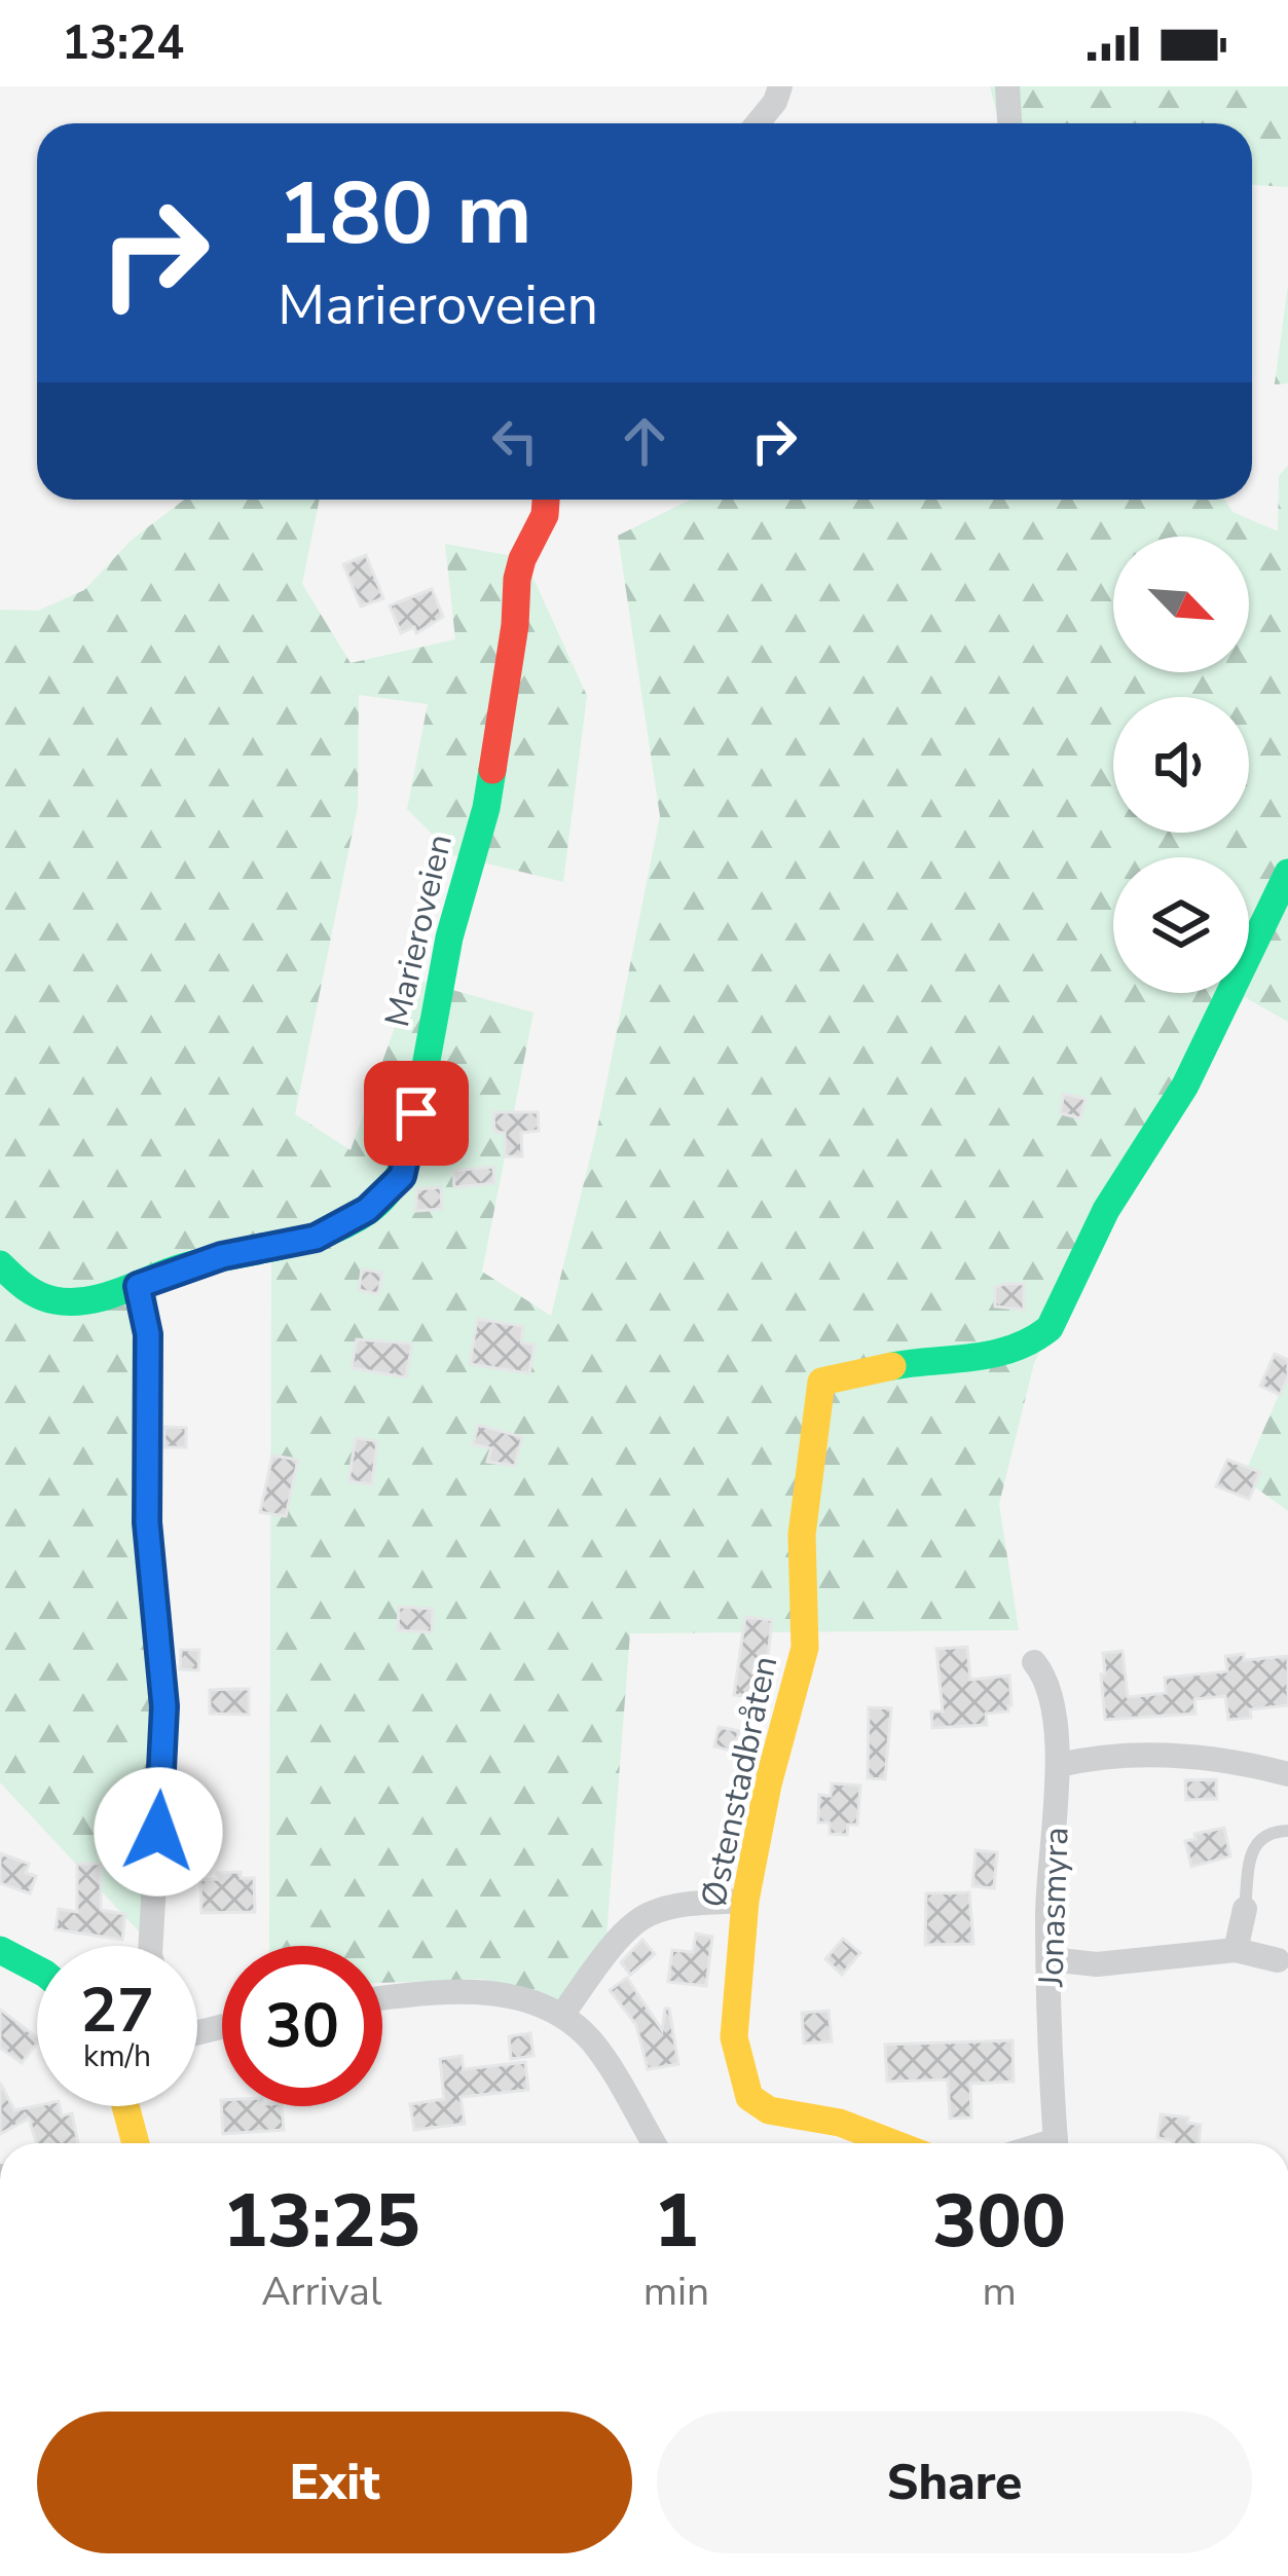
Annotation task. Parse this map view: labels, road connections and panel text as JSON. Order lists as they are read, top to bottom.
{
  "streets": {
    "street": ["Marieroveien", "Østenstadbråten", "Jonasmyra"]
  },
  "north": "bottom right",
  "page": {
    "status": "13:24",
    "turn": ["180 m", "Marieroveien"],
    "speed": "27 km/h",
    "limit": "30",
    "eta": [
      "13:25",
      "Arrival",
      "1",
      "min",
      "300",
      "m"
    ],
    "buttons": ["Exit", "Share"]
  }
}
